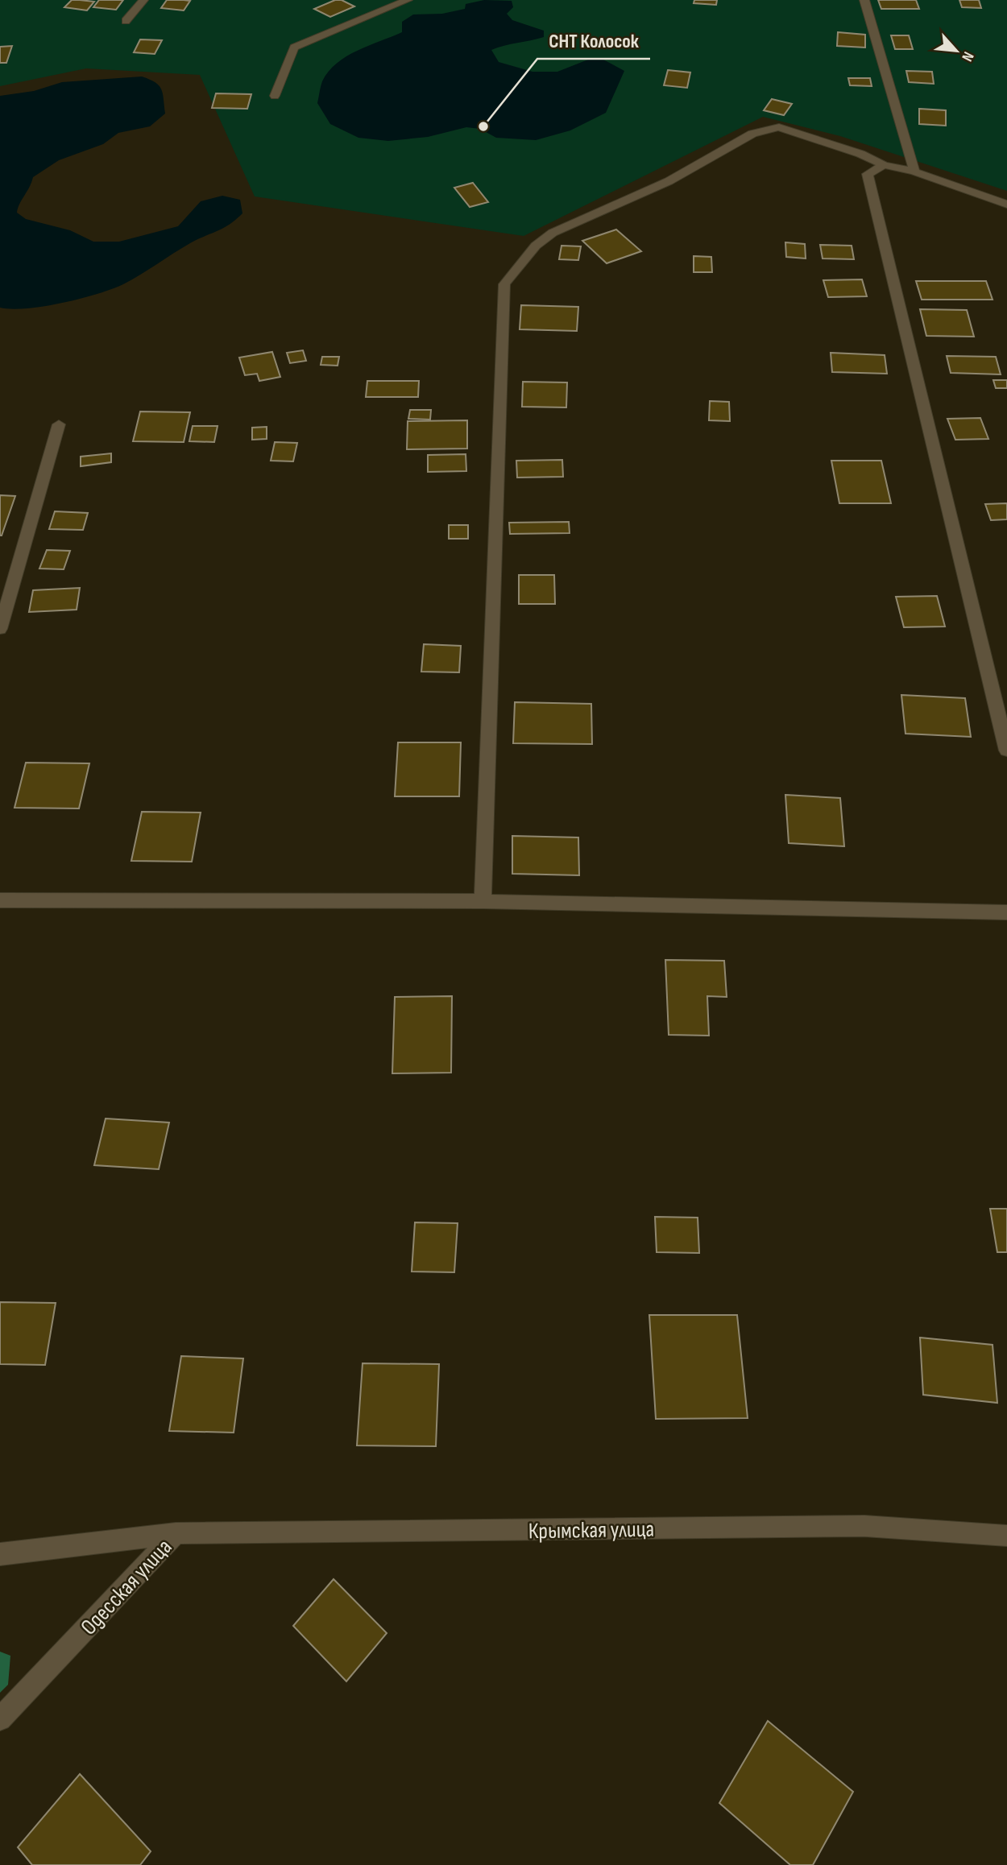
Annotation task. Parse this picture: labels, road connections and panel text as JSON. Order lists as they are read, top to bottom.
{
  "streets": {
    "street": ["Крымская улица", "Одесская улица"]
  },
  "crossings": [
    ["Крымская улица", "Одесская улица"]
  ],
  "places": ["СНТ Колосок"],
  "north": "bottom right"
}
